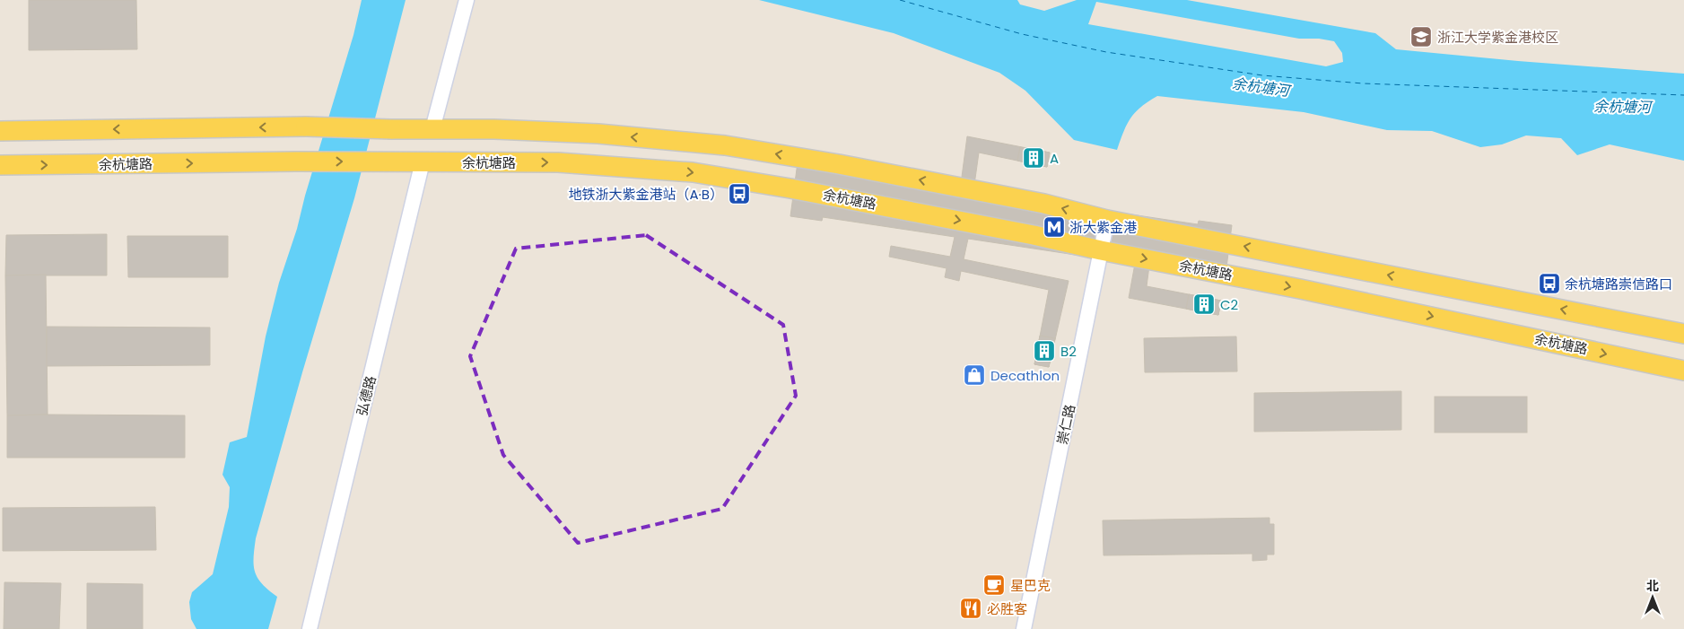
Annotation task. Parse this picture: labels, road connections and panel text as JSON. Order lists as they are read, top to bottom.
{
  "streets": {
    "main road": ["余杭塘路"],
    "street": ["弘德路", "崇仁路"]
  },
  "crossings": [
    ["余杭塘路", "弘德路"],
    ["余杭塘路", "崇仁路"]
  ],
  "water": ["余杭塘河"],
  "places": {
    "school or university": ["浙江大学紫金港校区"],
    "building": ["A", "C2", "B2"],
    "bus stop": ["地铁浙大紫金港站（A·B）", "余杭塘路崇信路口"],
    "metro station": ["浙大紫金港"],
    "shop": ["Decathlon"],
    "cafe": ["星巴克"],
    "restaurant": ["必胜客"]
  },
  "north": "top"
}
